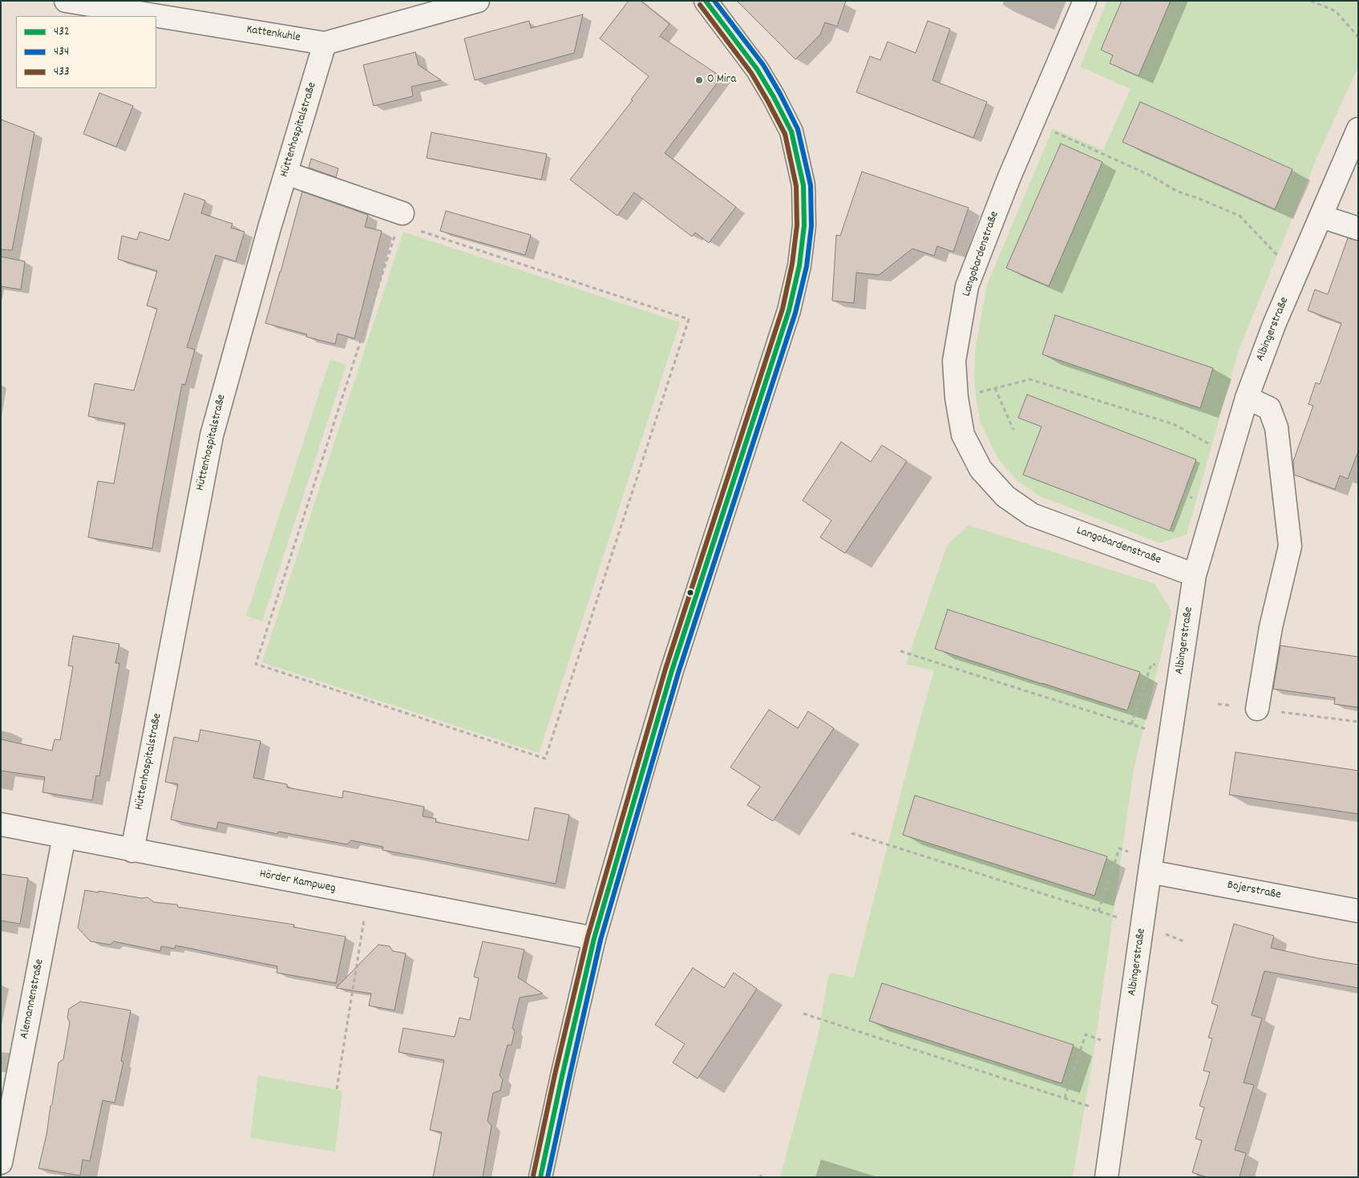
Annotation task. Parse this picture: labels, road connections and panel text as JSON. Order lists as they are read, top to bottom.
{
  "streets": {
    "street": [
      "Kattenkuhle",
      "Hüttenhospitalstraße",
      "Langobardenstraße",
      "Albingerstraße",
      "Hörder Kampweg",
      "Bojerstraße",
      "Alemannenstraße"
    ]
  },
  "crossings": [
    ["Kattenkuhle", "Hüttenhospitalstraße"],
    ["Hüttenhospitalstraße", "Hörder Kampweg"],
    ["Langobardenstraße", "Albingerstraße"],
    ["Albingerstraße", "Bojerstraße"],
    ["Hörder Kampweg", "Alemannenstraße"]
  ],
  "places": ["O Mira"],
  "lines": ["transit line 432", "transit line 434", "transit line 433"],
  "legend": ["432", "434", "433"]
}
